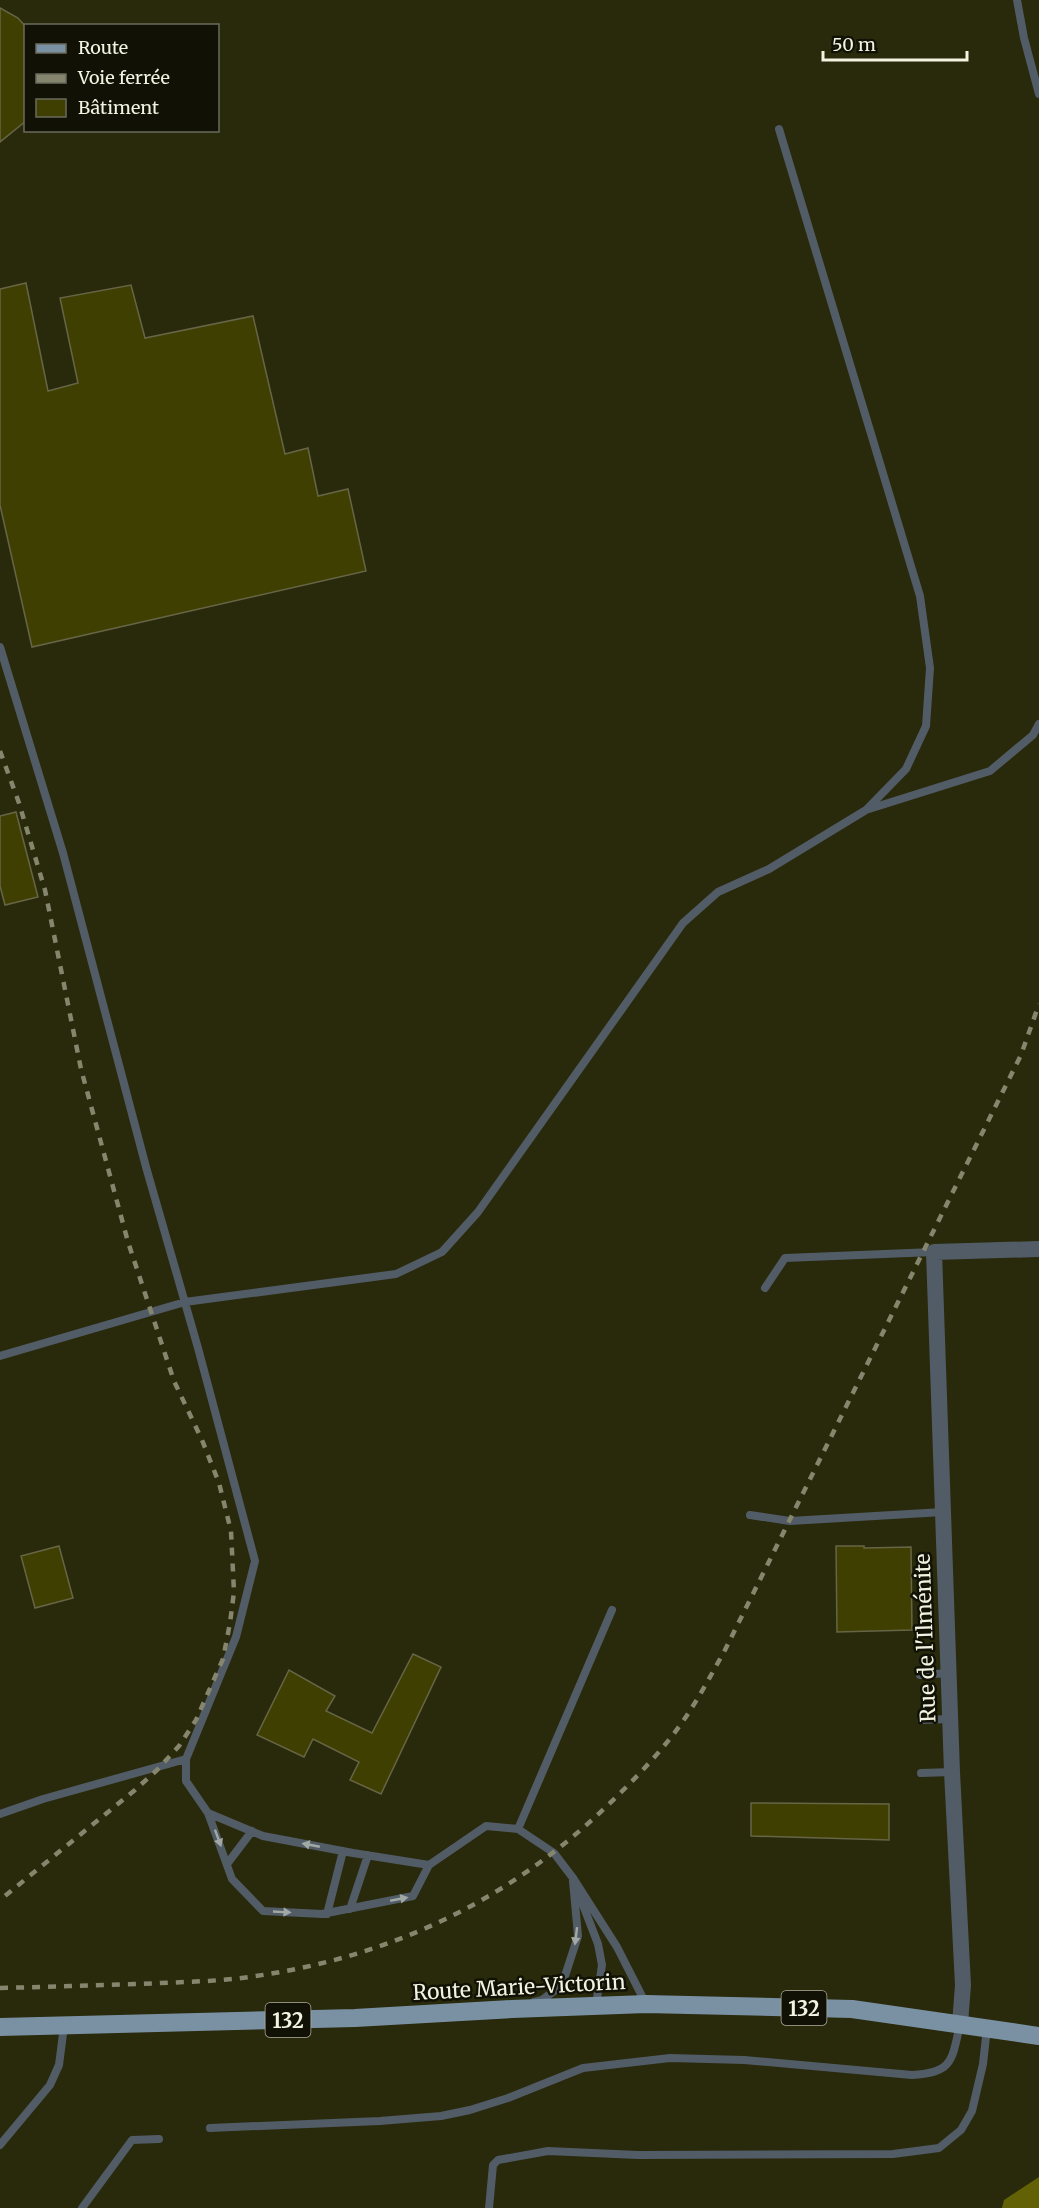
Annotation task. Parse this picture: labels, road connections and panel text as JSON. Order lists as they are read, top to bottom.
{
  "streets": {
    "main road": ["Route Marie-Victorin", "132"],
    "street": ["Rue de l'Ilménite"]
  },
  "crossings": [
    ["Rue de l'Ilménite", "Route Marie-Victorin"]
  ],
  "legend": ["Route", "Voie ferrée", "Bâtiment"],
  "scale_bar": "50 m"
}
